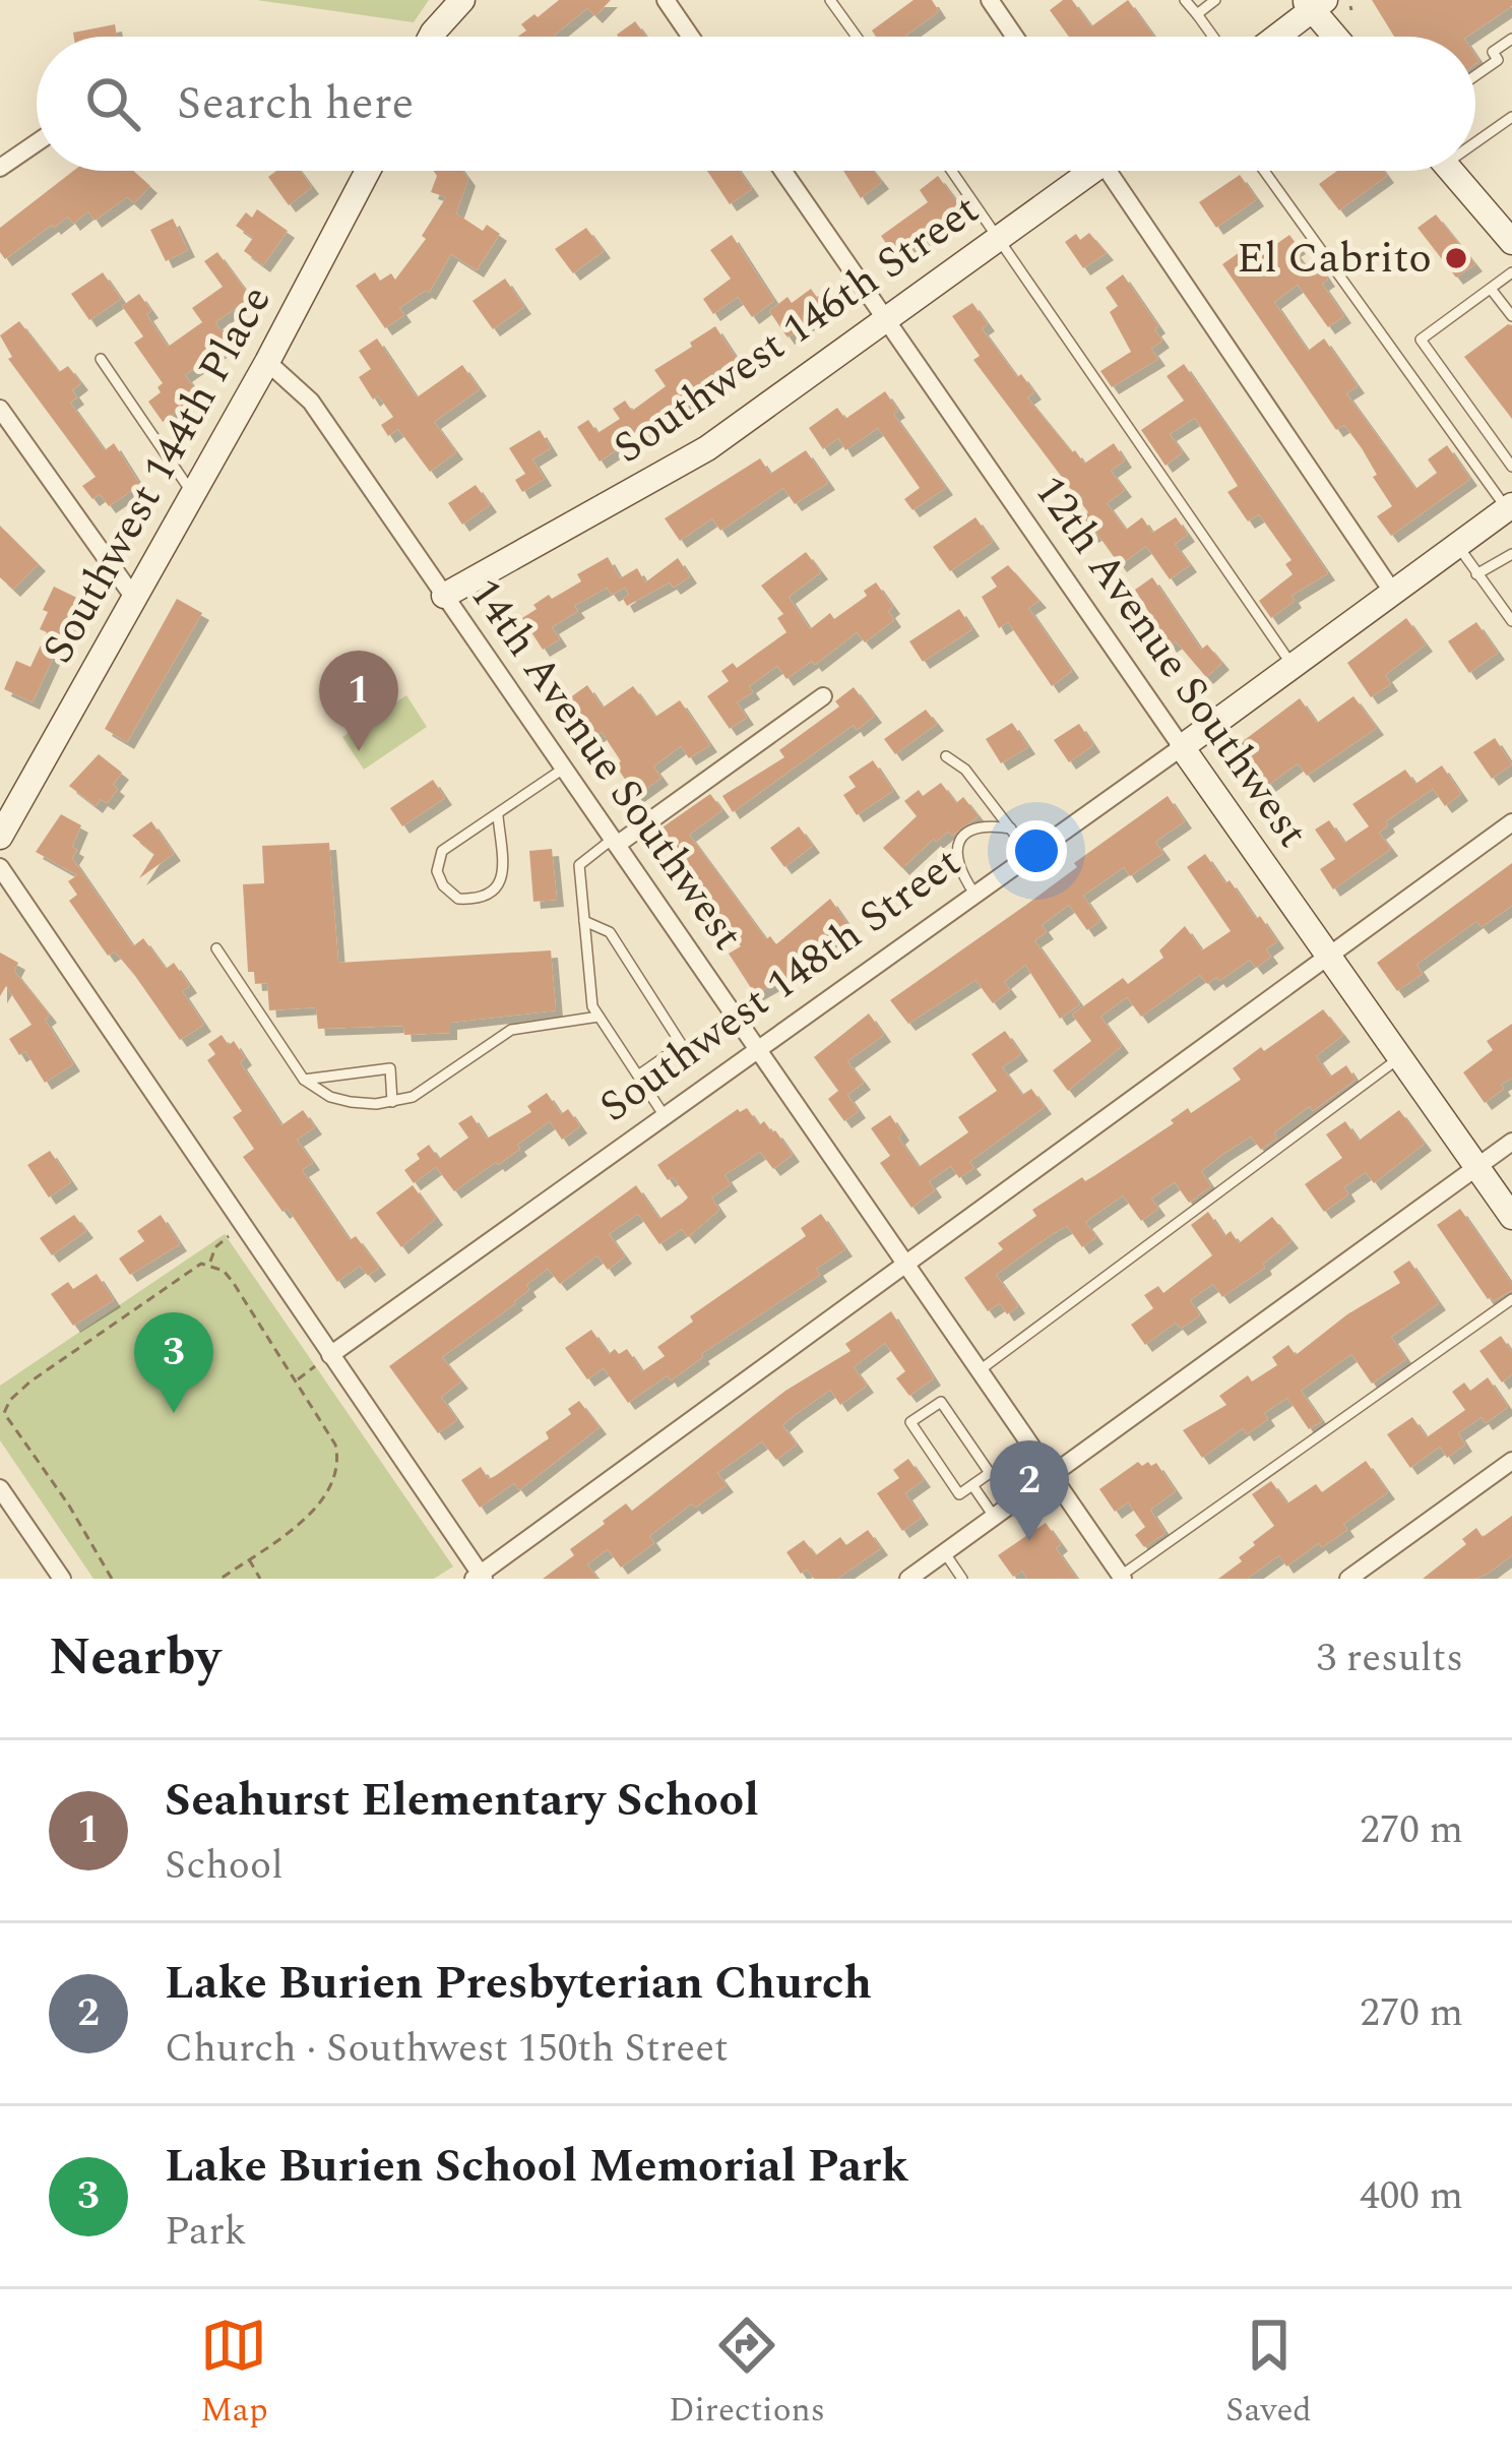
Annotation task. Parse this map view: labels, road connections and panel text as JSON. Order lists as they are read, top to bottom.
{
  "streets": {
    "street": [
      "Southwest 146th Street",
      "Southwest 144th Place",
      "12th Avenue Southwest",
      "14th Avenue Southwest",
      "Southwest 148th Street"
    ]
  },
  "crossings": [
    ["Southwest 146th Street", "12th Avenue Southwest"],
    ["Southwest 146th Street", "14th Avenue Southwest"],
    ["Southwest 144th Place", "14th Avenue Southwest"],
    ["12th Avenue Southwest", "Southwest 148th Street"],
    ["14th Avenue Southwest", "Southwest 148th Street"]
  ],
  "places": ["El Cabrito"],
  "page": {
    "search": "Search here",
    "pins": ["1", "3", "2"],
    "heading": ["Nearby", "3 results"],
    "list": [
      {
        "mark": "1",
        "name": "Seahurst Elementary School",
        "note": "School",
        "value": "270 m"
      },
      {
        "mark": "2",
        "name": "Lake Burien Presbyterian Church",
        "note": "Church · Southwest 150th Street",
        "value": "270 m"
      },
      {
        "mark": "3",
        "name": "Lake Burien School Memorial Park",
        "note": "Park",
        "value": "400 m"
      }
    ],
    "nav": ["Map", "Directions", "Saved"]
  }
}
